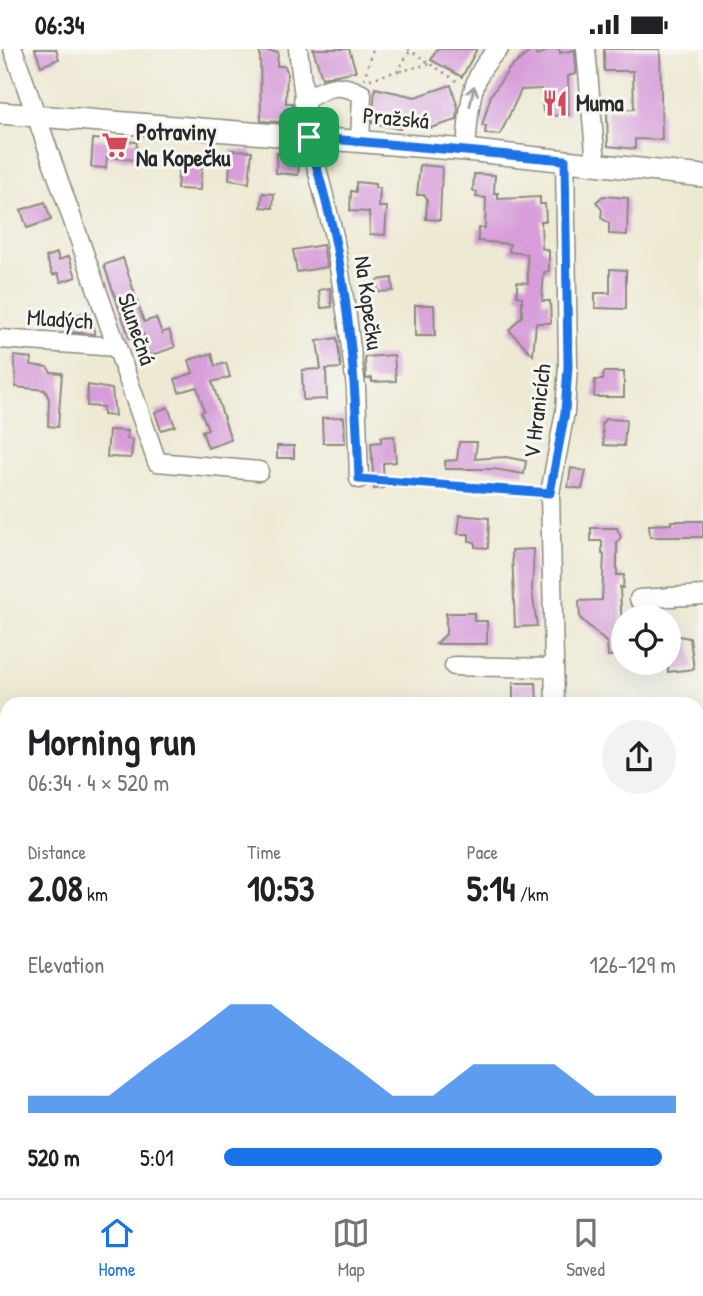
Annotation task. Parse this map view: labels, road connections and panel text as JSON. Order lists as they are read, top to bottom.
{
  "streets": {
    "street": [
      "Pražská",
      "Na Kopečku",
      "Mladých",
      "Slunečná",
      "V Hranicích"
    ]
  },
  "crossings": [
    ["Pražská", "Na Kopečku"],
    ["Pražská", "Slunečná"],
    ["Pražská", "V Hranicích"],
    ["Mladých", "Slunečná"]
  ],
  "places": {
    "restaurant": ["Muma"],
    "supermarket": ["Potraviny Na Kopečku"]
  },
  "page": {
    "status": "06:34",
    "heading": ["Morning run", "06:34 · 4 × 520 m"],
    "stats": [
      ["Distance", "2.08 km"],
      ["Time", "10:53"],
      ["Pace", "5:14 /km"]
    ],
    "chart": ["Elevation", "126–129 m"],
    "list": [
      {
        "name": "520 m",
        "note": "5:01"
      }
    ],
    "tabs": ["Home", "Map", "Saved"]
  }
}
